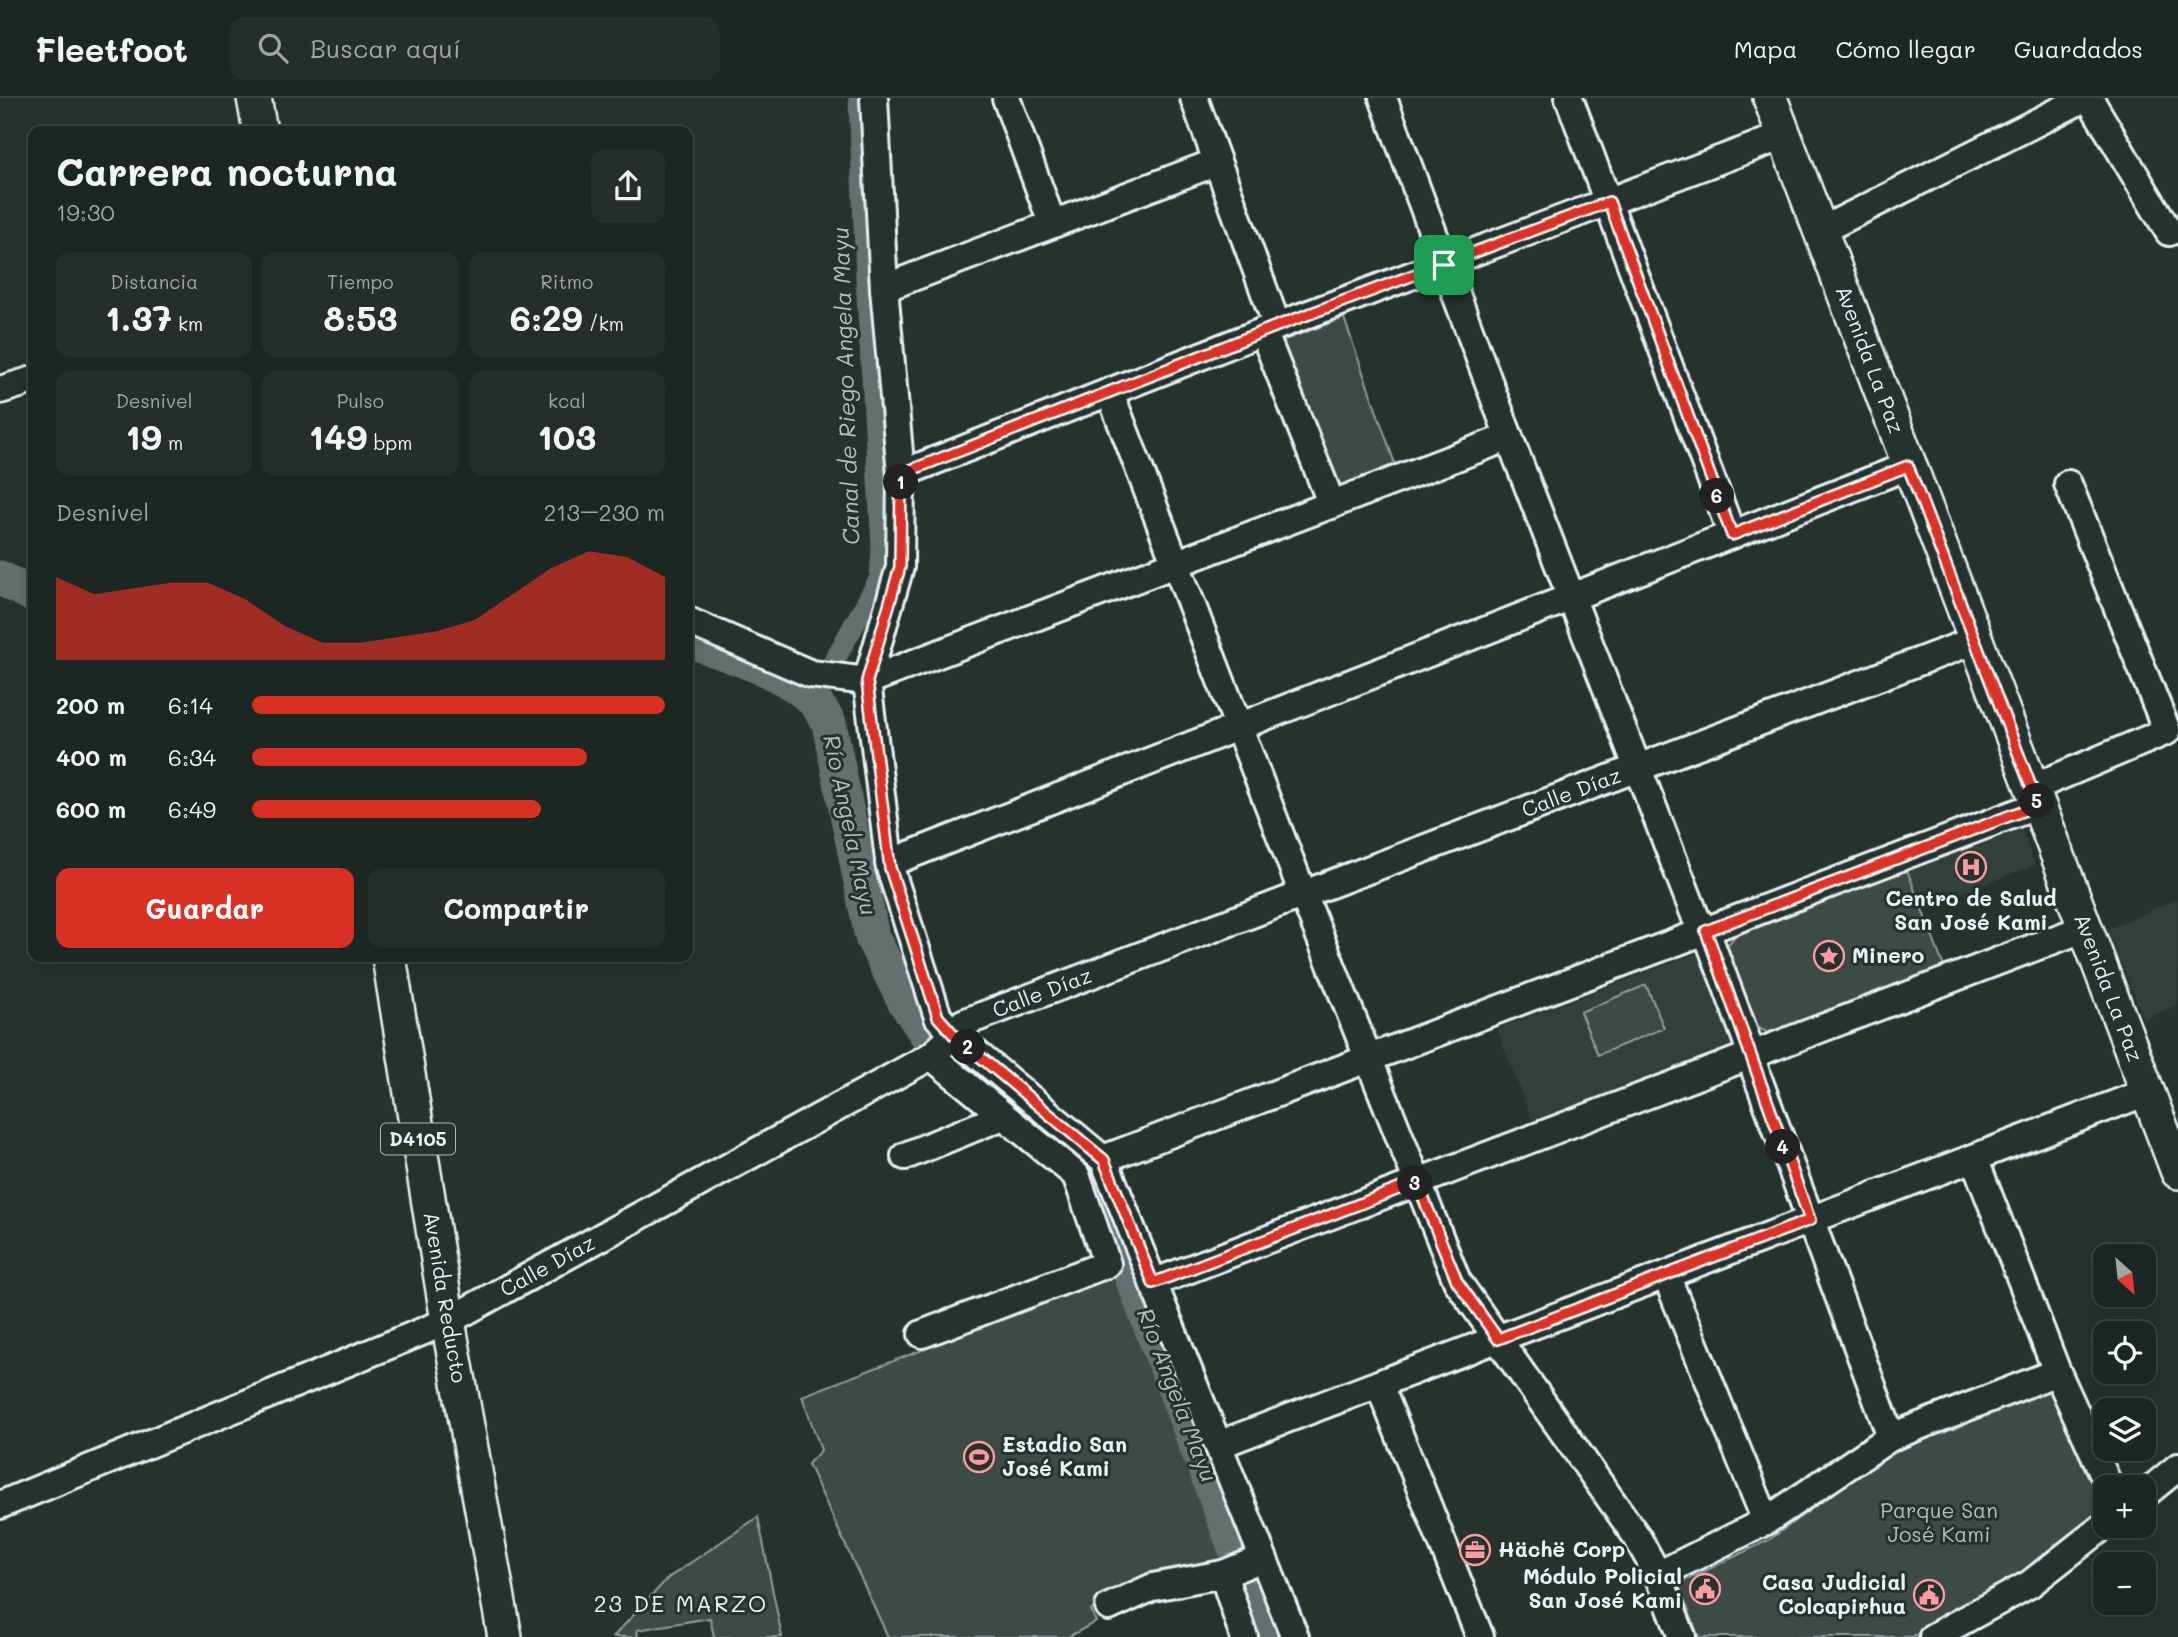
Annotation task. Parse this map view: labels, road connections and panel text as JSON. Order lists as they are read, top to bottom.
{
  "streets": {
    "main road": ["Avenida La Paz", "D4105", "Avenida Reducto"],
    "street": ["Calle Díaz"]
  },
  "crossings": [
    ["Avenida La Paz", "Calle Díaz"],
    ["Calle Díaz", "Avenida Reducto"]
  ],
  "districts": ["23 DE MARZO"],
  "water": ["Canal de Riego Angela Mayu", "Río Angela Mayu"],
  "parks": ["Parque San José Kami"],
  "places": {
    "hospital": ["Centro de Salud San José Kami"],
    "place": ["Minero"],
    "sports": ["Estadio San José Kami"],
    "office": ["Hächë Corp"],
    "public building": ["Módulo Policial San José Kami", "Casa Judicial Colcapirhua"]
  },
  "north": "bottom right",
  "page": {
    "header": "Fleetfoot",
    "search": "Buscar aquí",
    "nav": ["Mapa", "Cómo llegar", "Guardados"],
    "heading": ["Carrera nocturna", "19:30"],
    "stats": [
      ["Distancia", "1.37 km"],
      ["Tiempo", "8:53"],
      ["Ritmo", "6:29 /km"],
      ["Desnivel", "19 m"],
      ["Pulso", "149 bpm"],
      ["kcal", "103"]
    ],
    "pins": [
      "1",
      "6",
      "5",
      "2",
      "4",
      "3"
    ],
    "chart": ["Desnivel", "213–230 m"],
    "list": [
      {
        "name": "200 m",
        "note": "6:14"
      },
      {
        "name": "400 m",
        "note": "6:34"
      },
      {
        "name": "600 m",
        "note": "6:49"
      }
    ],
    "buttons": ["Guardar", "Compartir"],
    "map_buttons": ["+", "−"]
  }
}
